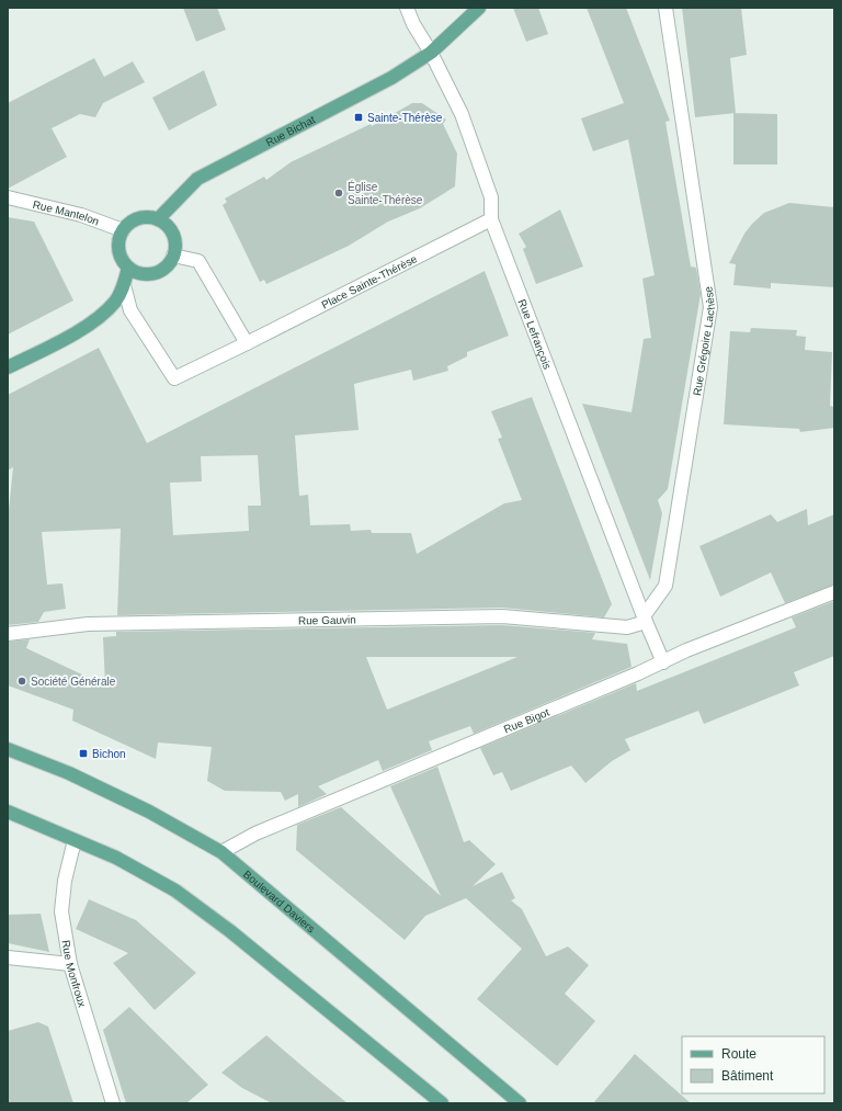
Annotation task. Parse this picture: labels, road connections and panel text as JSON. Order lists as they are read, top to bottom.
{
  "streets": {
    "main road": ["Rue Bichat", "Boulevard Daviers"],
    "street": [
      "Rue Mantelon",
      "Place Sainte-Thérèse",
      "Rue Lefrançois",
      "Rue Grégoire Lachèse",
      "Rue Gauvin",
      "Rue Bigot",
      "Rue Monfroux"
    ]
  },
  "crossings": [
    ["Rue Bichat", "Rue Mantelon"],
    ["Rue Bichat", "Rue Lefrançois"],
    ["Place Sainte-Thérèse", "Rue Lefrançois"],
    ["Rue Lefrançois", "Rue Grégoire Lachèse"],
    ["Rue Lefrançois", "Rue Gauvin"],
    ["Rue Grégoire Lachèse", "Rue Gauvin"],
    ["Rue Bigot", "Boulevard Daviers"]
  ],
  "places": {
    "transit": ["Sainte-Thérèse", "Bichon"],
    "other": ["Église Sainte-Thérèse", "Société Générale"]
  },
  "legend": ["Route", "Bâtiment"]
}
